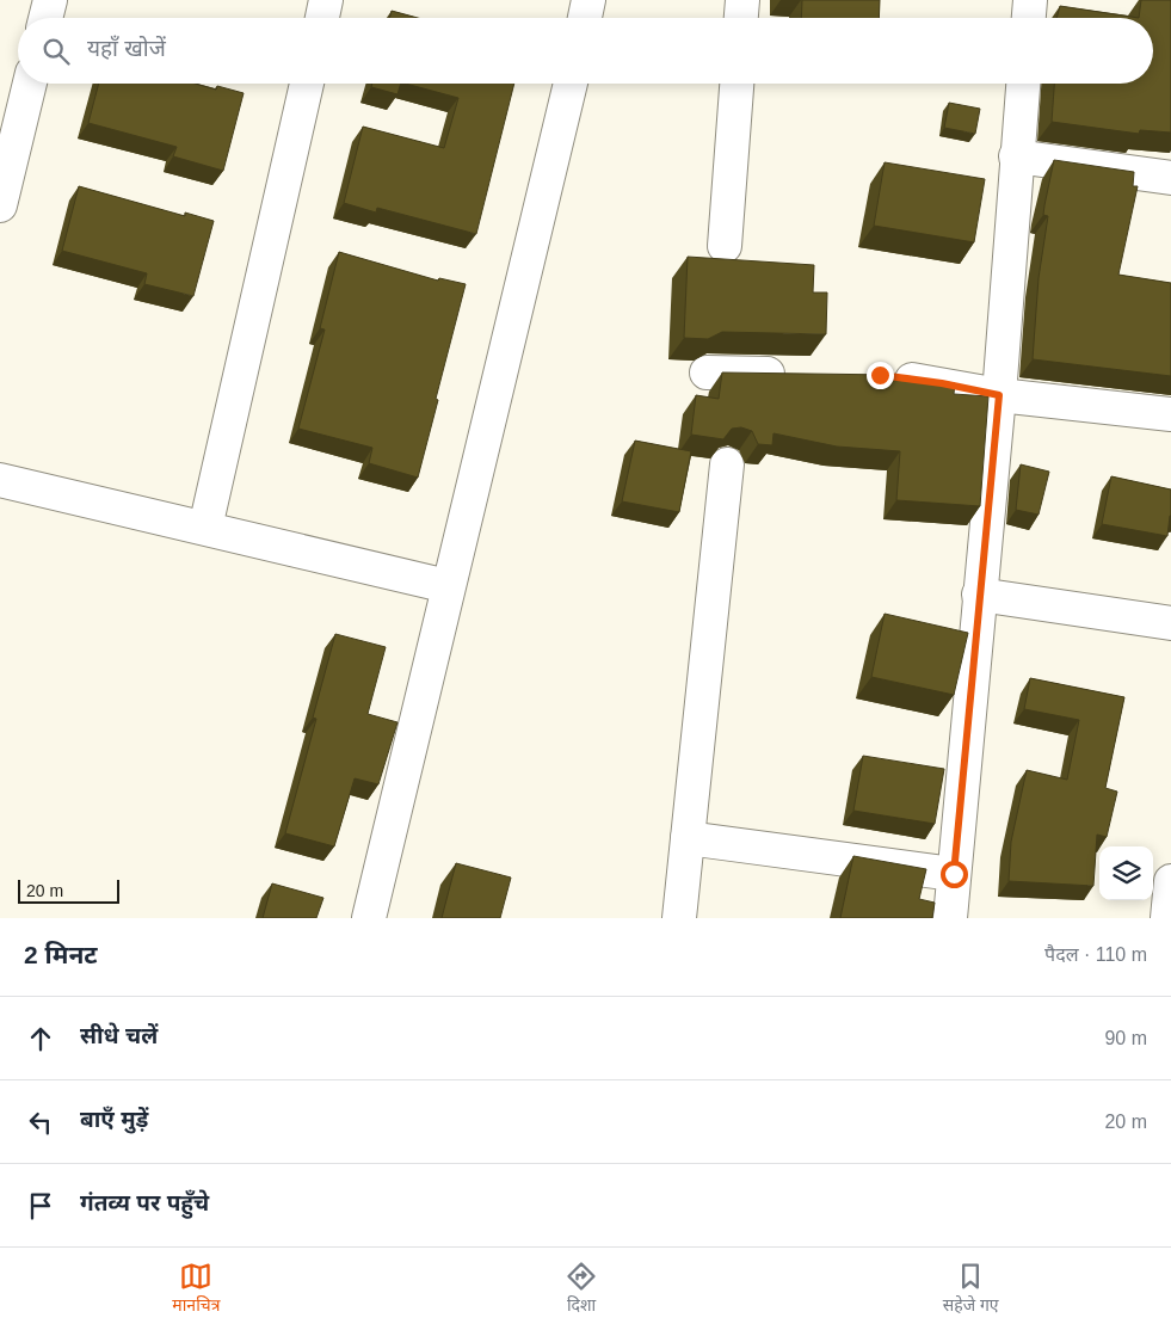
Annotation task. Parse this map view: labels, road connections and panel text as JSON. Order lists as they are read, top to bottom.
{
  "scale_bar": "20 m",
  "page": {
    "search": "यहाँ खोजें",
    "scale": "20 m",
    "heading": ["2 मिनट", "पैदल · 110 m"],
    "list": [
      ["सीधे चलें", "90 m"],
      ["बाएँ मुड़ें", "20 m"],
      "गंतव्य पर पहुँचे"
    ],
    "nav": ["मानचित्र", "दिशा", "सहेजे गए"]
  }
}
